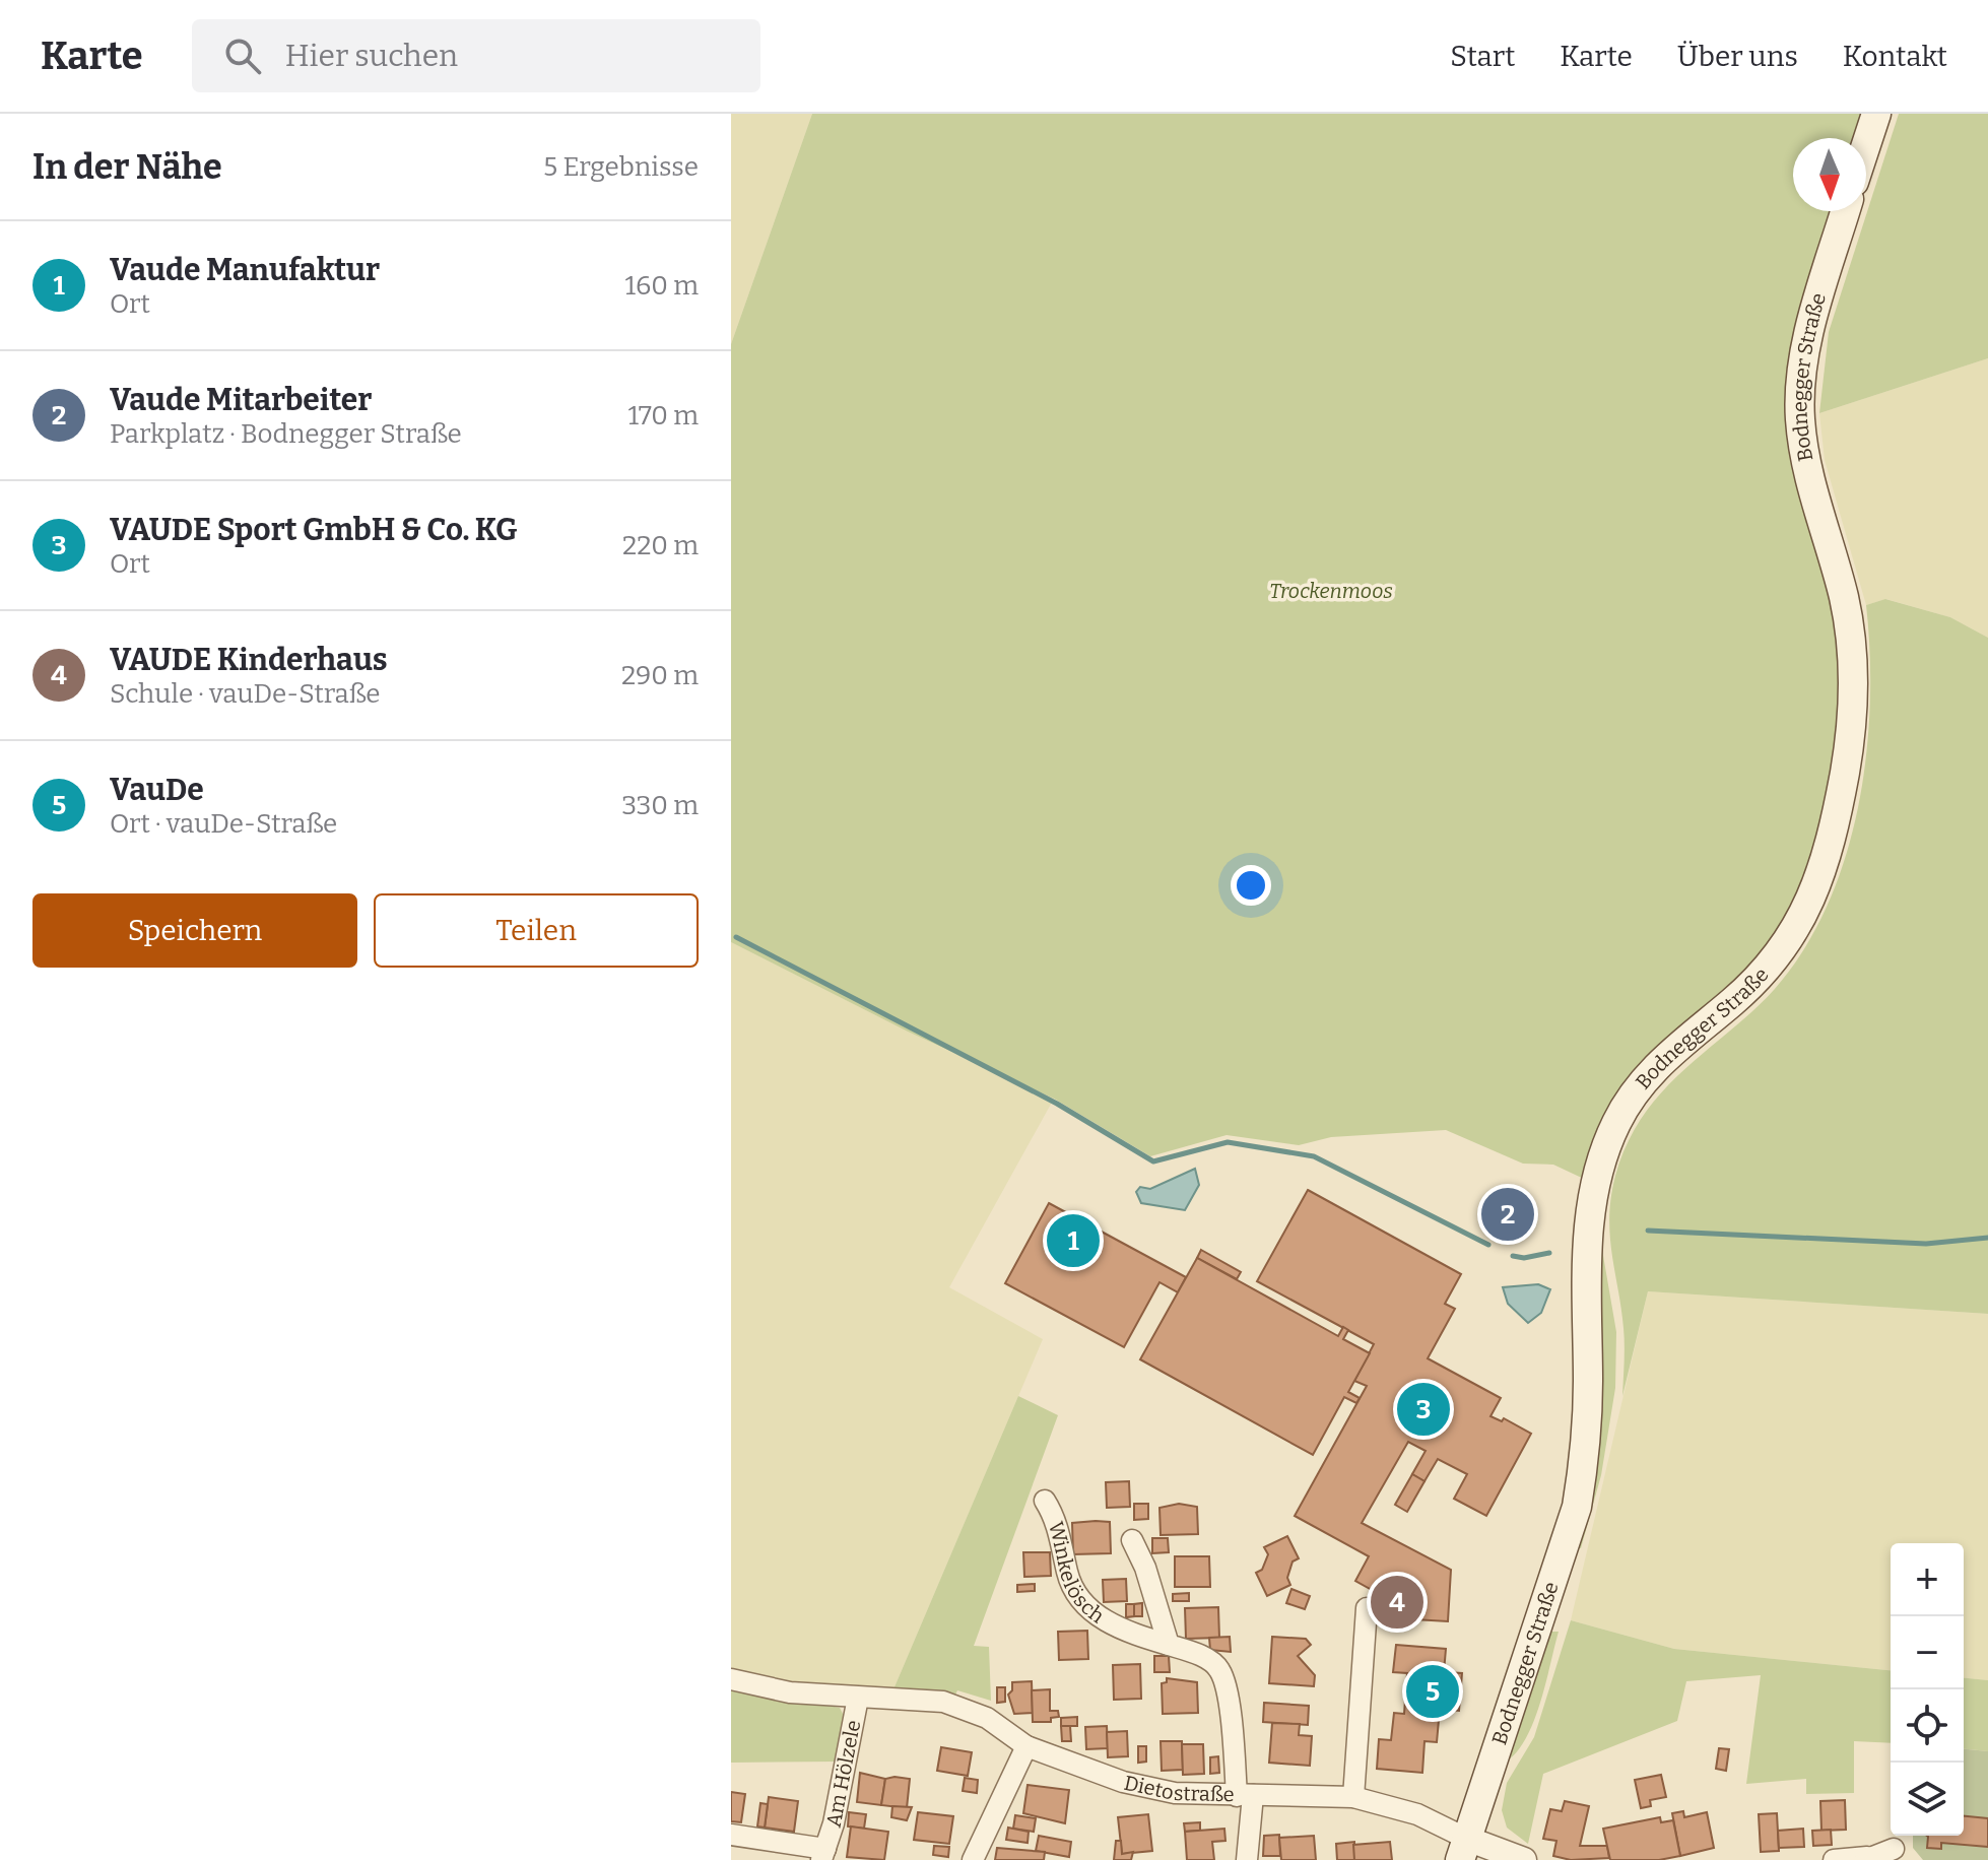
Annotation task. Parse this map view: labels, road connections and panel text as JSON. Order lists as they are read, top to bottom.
{
  "streets": {
    "main road": ["Bodnegger Straße"],
    "street": ["Winkelösch", "Am Hölzele", "Dietostraße"]
  },
  "crossings": [
    ["Bodnegger Straße", "Dietostraße"],
    ["Winkelösch", "Dietostraße"],
    ["Am Hölzele", "Dietostraße"]
  ],
  "parks": ["Trockenmoos"],
  "north": "bottom",
  "page": {
    "header": "Karte",
    "search": "Hier suchen",
    "nav": [
      "Start",
      "Karte",
      "Über uns",
      "Kontakt"
    ],
    "heading": ["In der Nähe", "5 Ergebnisse"],
    "list": [
      {
        "mark": "1",
        "name": "Vaude Manufaktur",
        "note": "Ort",
        "value": "160 m"
      },
      {
        "mark": "2",
        "name": "Vaude Mitarbeiter",
        "note": "Parkplatz · Bodnegger Straße",
        "value": "170 m"
      },
      {
        "mark": "3",
        "name": "VAUDE Sport GmbH & Co. KG",
        "note": "Ort",
        "value": "220 m"
      },
      {
        "mark": "4",
        "name": "VAUDE Kinderhaus",
        "note": "Schule · vauDe-Straße",
        "value": "290 m"
      },
      {
        "mark": "5",
        "name": "VauDe",
        "note": "Ort · vauDe-Straße",
        "value": "330 m"
      }
    ],
    "buttons": ["Speichern", "Teilen"],
    "pins": [
      "2",
      "1",
      "3",
      "4",
      "5"
    ],
    "map_buttons": ["+", "−"]
  }
}
